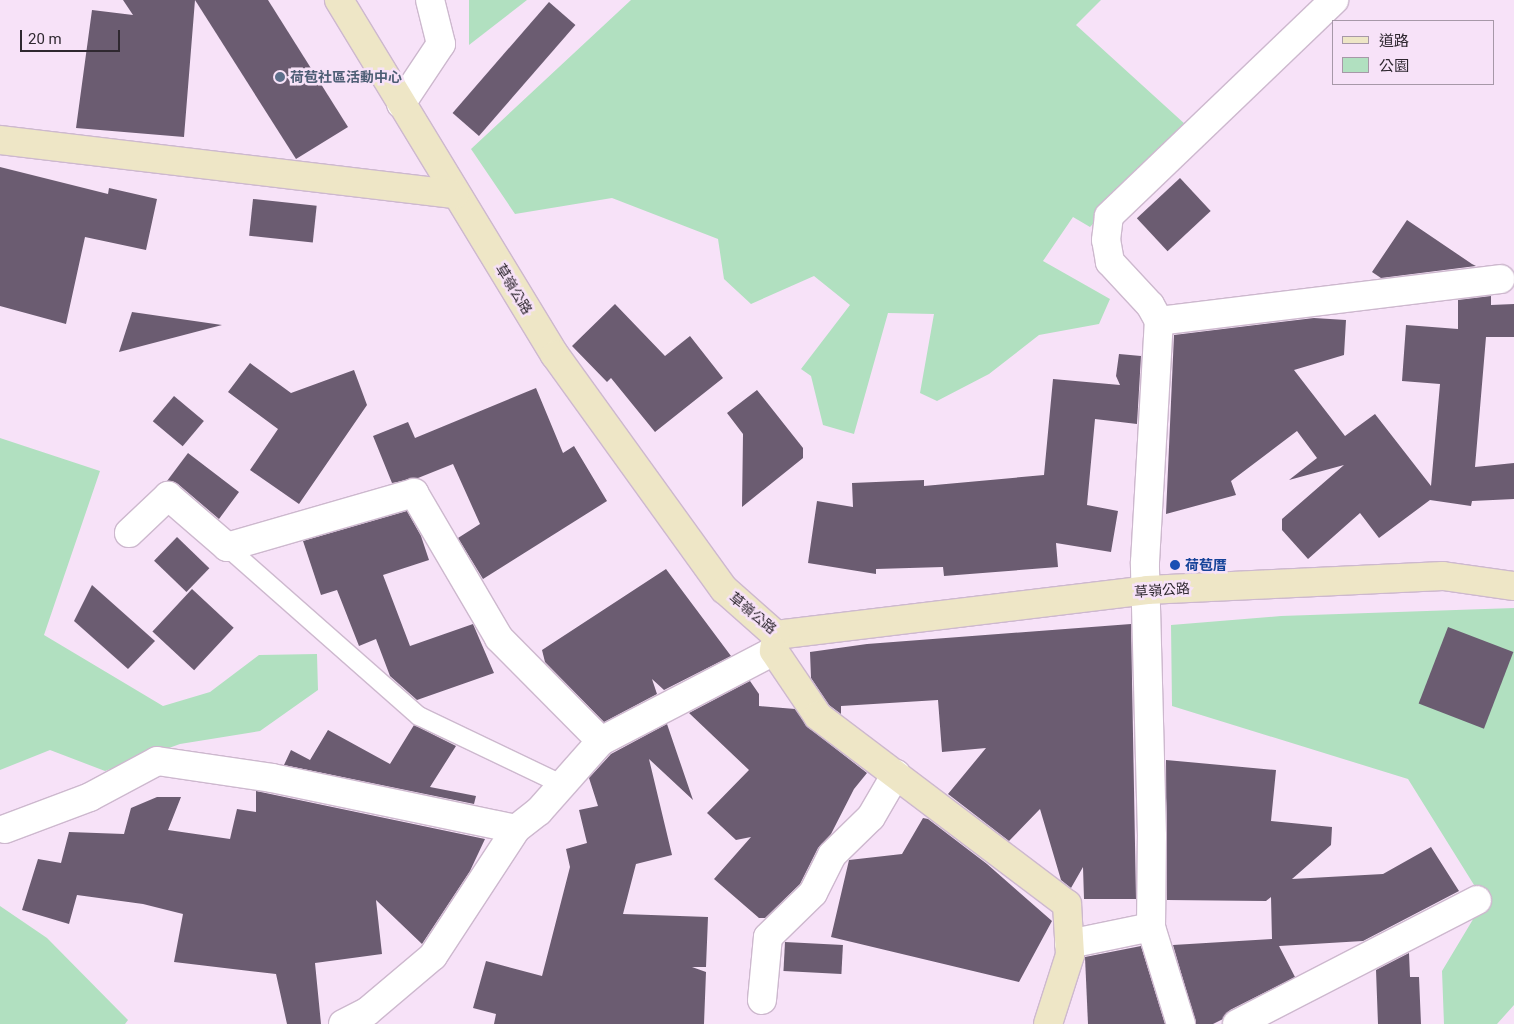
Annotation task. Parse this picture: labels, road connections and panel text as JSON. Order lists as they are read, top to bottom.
{
  "streets": {
    "main road": ["草嶺公路"]
  },
  "places": ["荷苞社區活動中心", "荷苞厝"],
  "legend": ["道路", "公園"],
  "scale_bar": "20 m"
}
